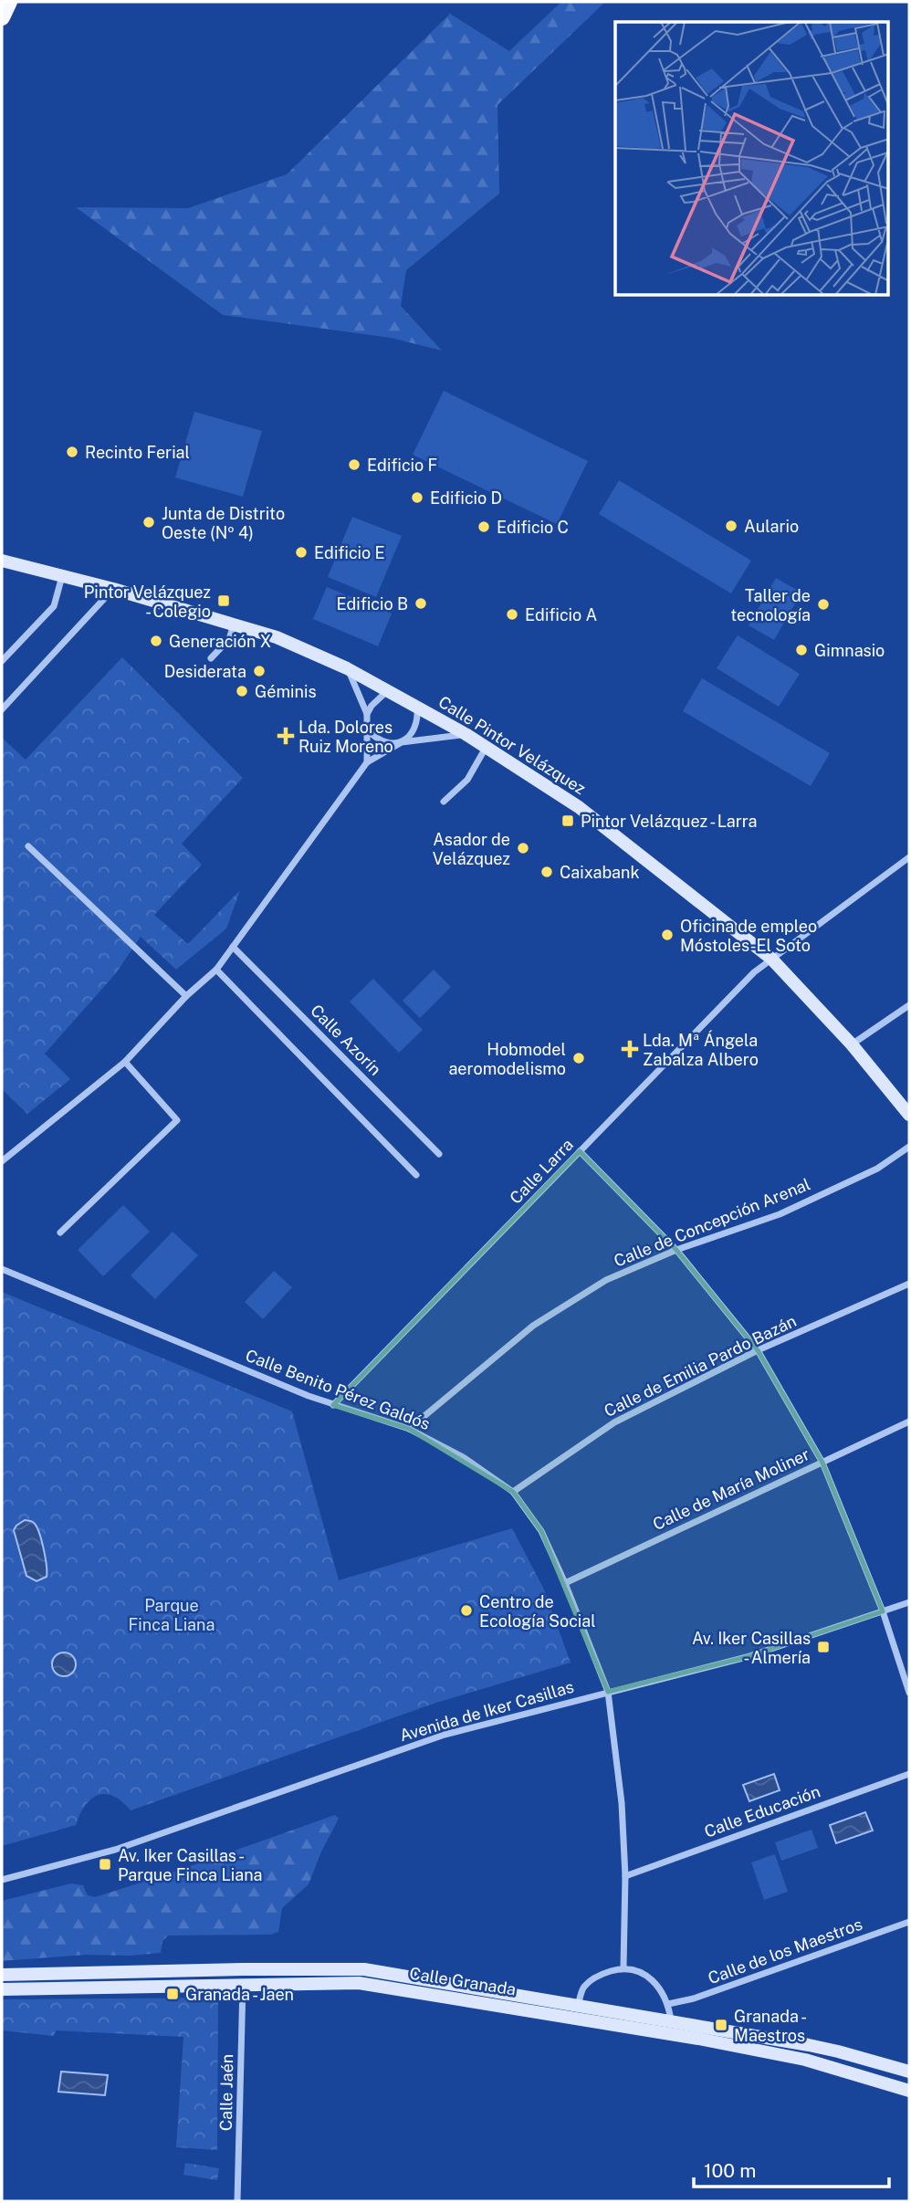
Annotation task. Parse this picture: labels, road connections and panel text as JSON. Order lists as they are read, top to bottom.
{
  "streets": {
    "street": [
      "Calle Pintor Velázquez",
      "Calle Azorín",
      "Calle Larra",
      "Calle de Concepción Arenal",
      "Calle de Emilia Pardo Bazán",
      "Calle Benito Pérez Galdós",
      "Calle de María Moliner",
      "Avenida de Iker Casillas",
      "Calle Educación",
      "Calle de los Maestros",
      "Calle Granada",
      "Calle Jaén"
    ]
  },
  "crossings": [
    ["Calle Pintor Velázquez", "Calle Larra"],
    ["Calle Larra", "Calle Benito Pérez Galdós"],
    ["Calle de Concepción Arenal", "Calle Benito Pérez Galdós"],
    ["Calle de Emilia Pardo Bazán", "Calle Benito Pérez Galdós"],
    ["Calle Benito Pérez Galdós", "Calle de María Moliner"],
    ["Calle Benito Pérez Galdós", "Avenida de Iker Casillas"],
    ["Calle Benito Pérez Galdós", "Calle Educación"],
    ["Calle Granada", "Calle Jaén"]
  ],
  "parks": ["Parque Finca Liana"],
  "places": {
    "other": [
      "Recinto Ferial",
      "Edificio F",
      "Edificio D",
      "Junta de Distrito Oeste (Nº 4)",
      "Aulario",
      "Edificio C",
      "Edificio E",
      "Edificio B",
      "Taller de tecnología",
      "Edificio A",
      "Generación X",
      "Gimnasio",
      "Desiderata",
      "Géminis",
      "Asador de Velázquez",
      "Caixabank",
      "Oficina de empleo Móstoles-El Soto",
      "Hobmodel aeromodelismo",
      "Centro de Ecología Social"
    ],
    "transit": [
      "Pintor Velázquez - Colegio",
      "Pintor Velázquez - Larra",
      "Av. Iker Casillas - Almería",
      "Av. Iker Casillas - Parque Finca Liana",
      "Granada - Jaen",
      "Granada - Maestros"
    ],
    "health": ["Lda. Dolores Ruiz Moreno", "Lda. Mª Ángela Zabalza Albero"]
  },
  "scale_bar": "100 m"
}
